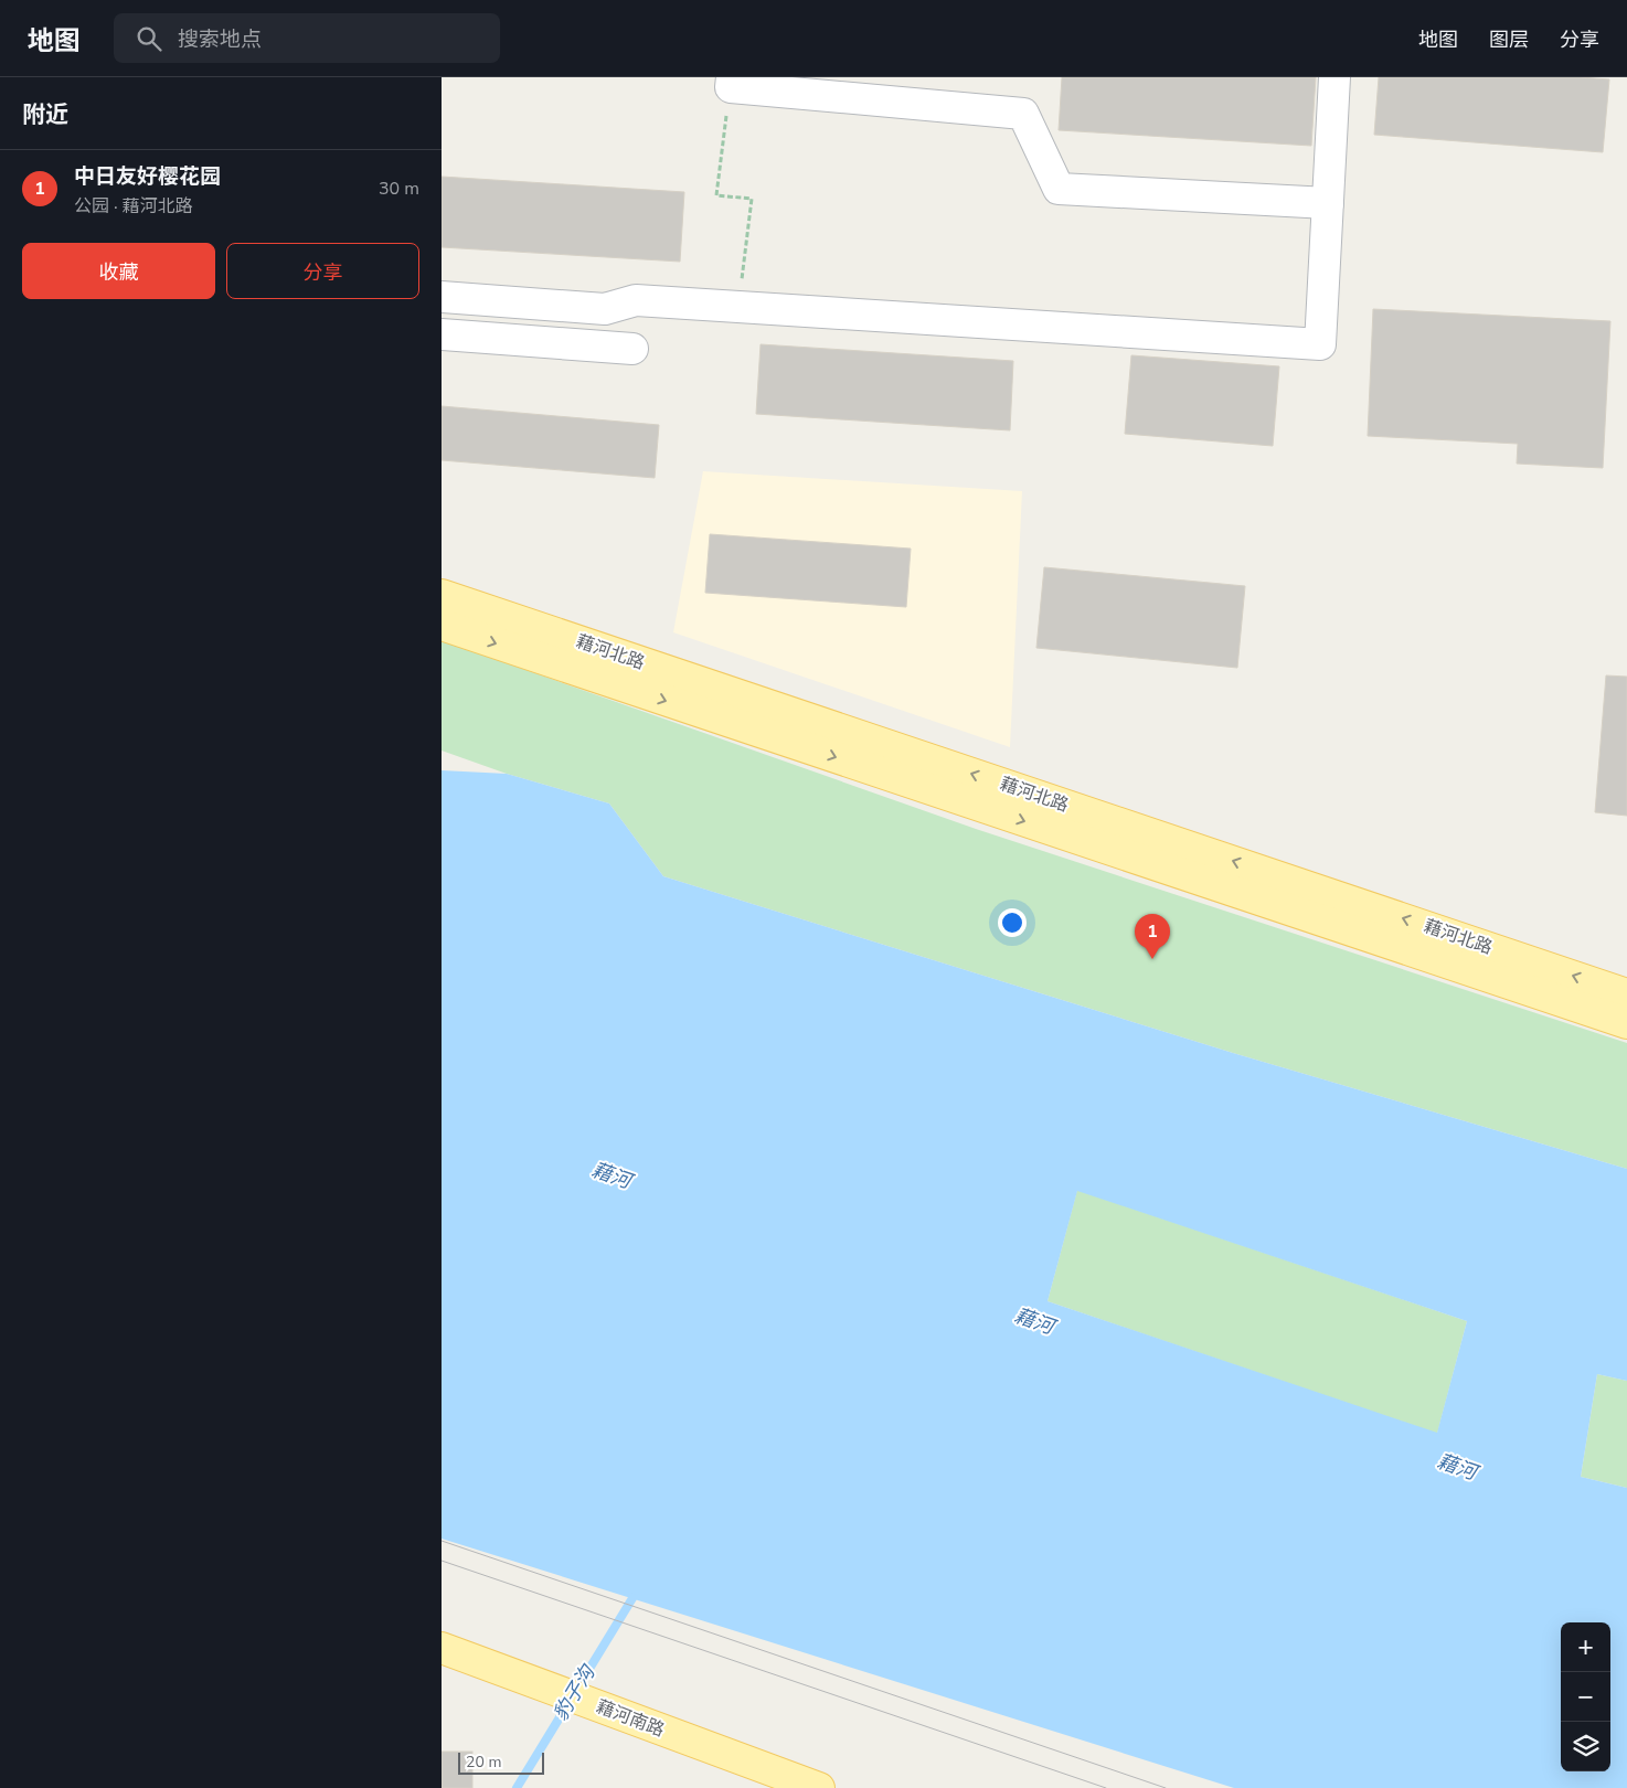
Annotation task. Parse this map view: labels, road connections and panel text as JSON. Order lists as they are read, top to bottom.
{
  "streets": {
    "main road": ["藉河北路", "藉河南路"]
  },
  "water": ["藉河", "豹子沟"],
  "scale_bar": "20 m",
  "page": {
    "header": "地图",
    "search": "搜索地点",
    "nav": ["地图", "图层", "分享"],
    "heading": "附近",
    "list": [
      {
        "mark": "1",
        "name": "中日友好樱花园",
        "note": "公园 · 藉河北路",
        "value": "30 m"
      }
    ],
    "buttons": ["收藏", "分享"],
    "pins": "1",
    "map_buttons": ["+", "−"],
    "scale": "20 m"
  }
}
